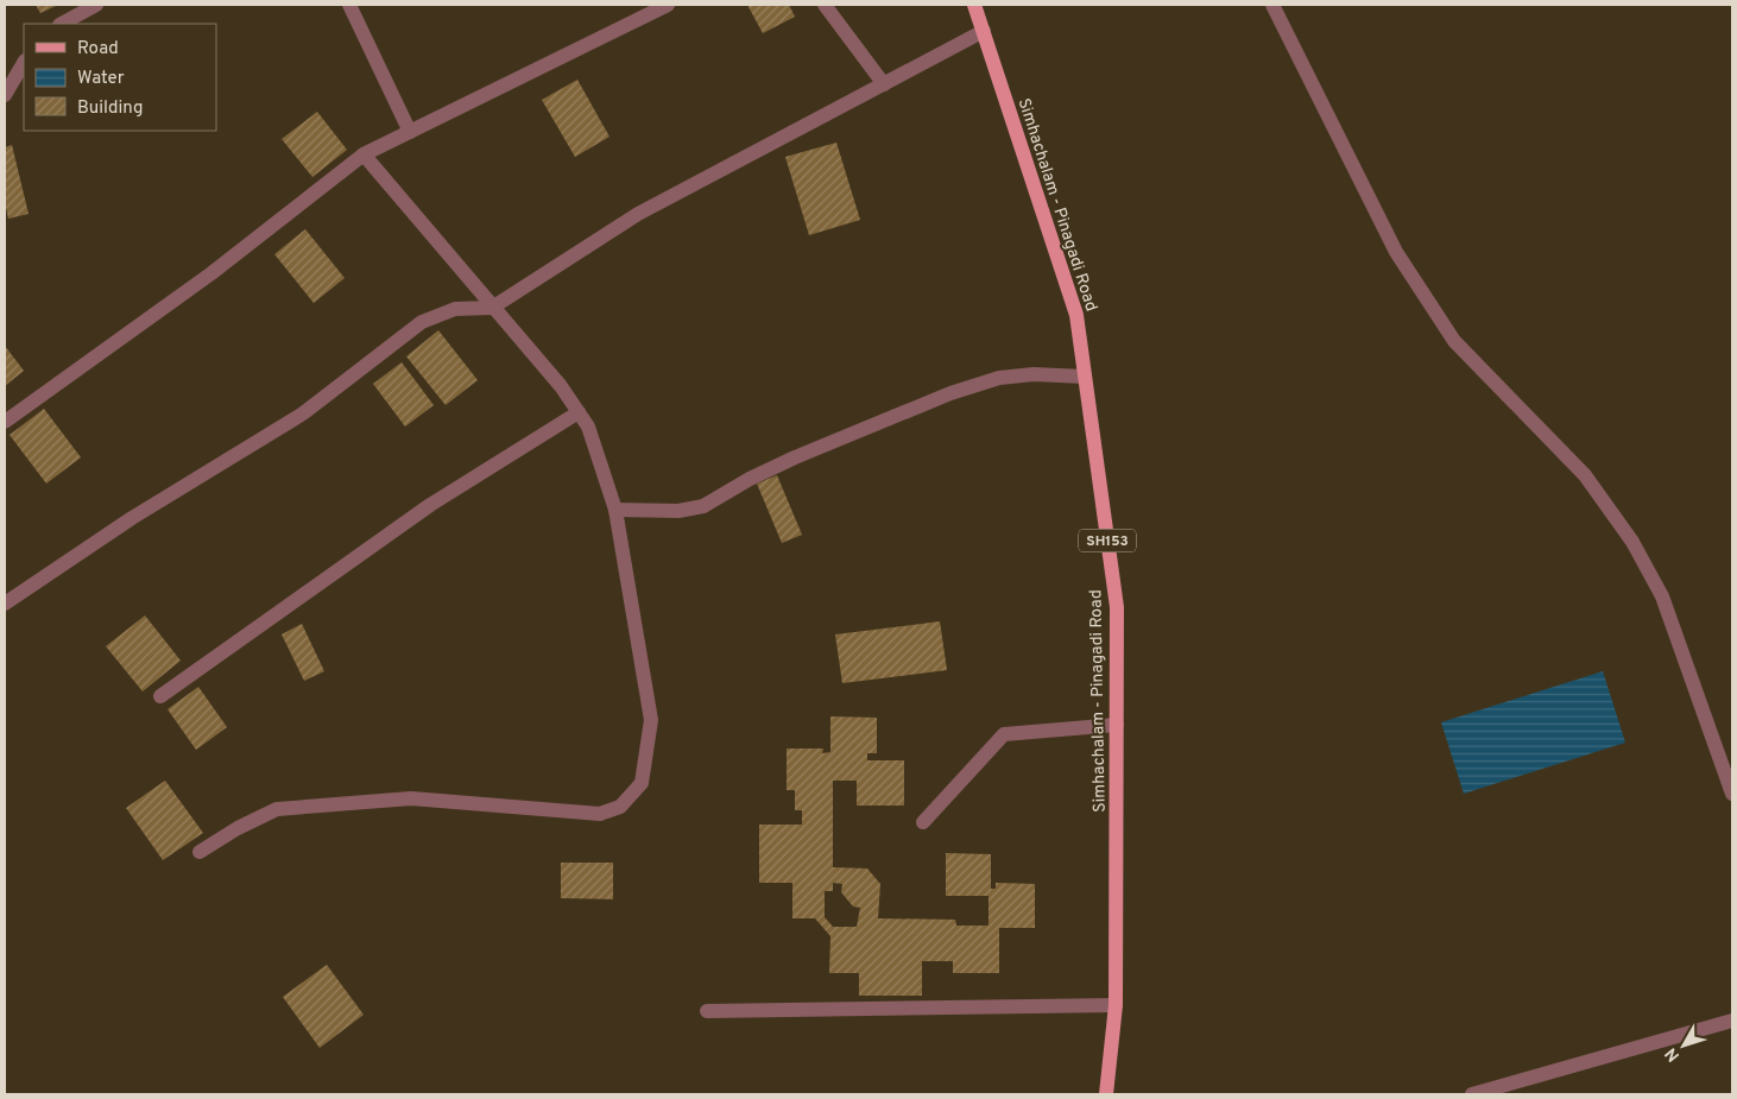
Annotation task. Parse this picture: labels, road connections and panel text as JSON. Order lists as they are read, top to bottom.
{
  "streets": {
    "main road": ["Simhachalam - Pinagadi Road", "SH153"]
  },
  "legend": ["Road", "Water", "Building"],
  "north": "bottom left"
}
